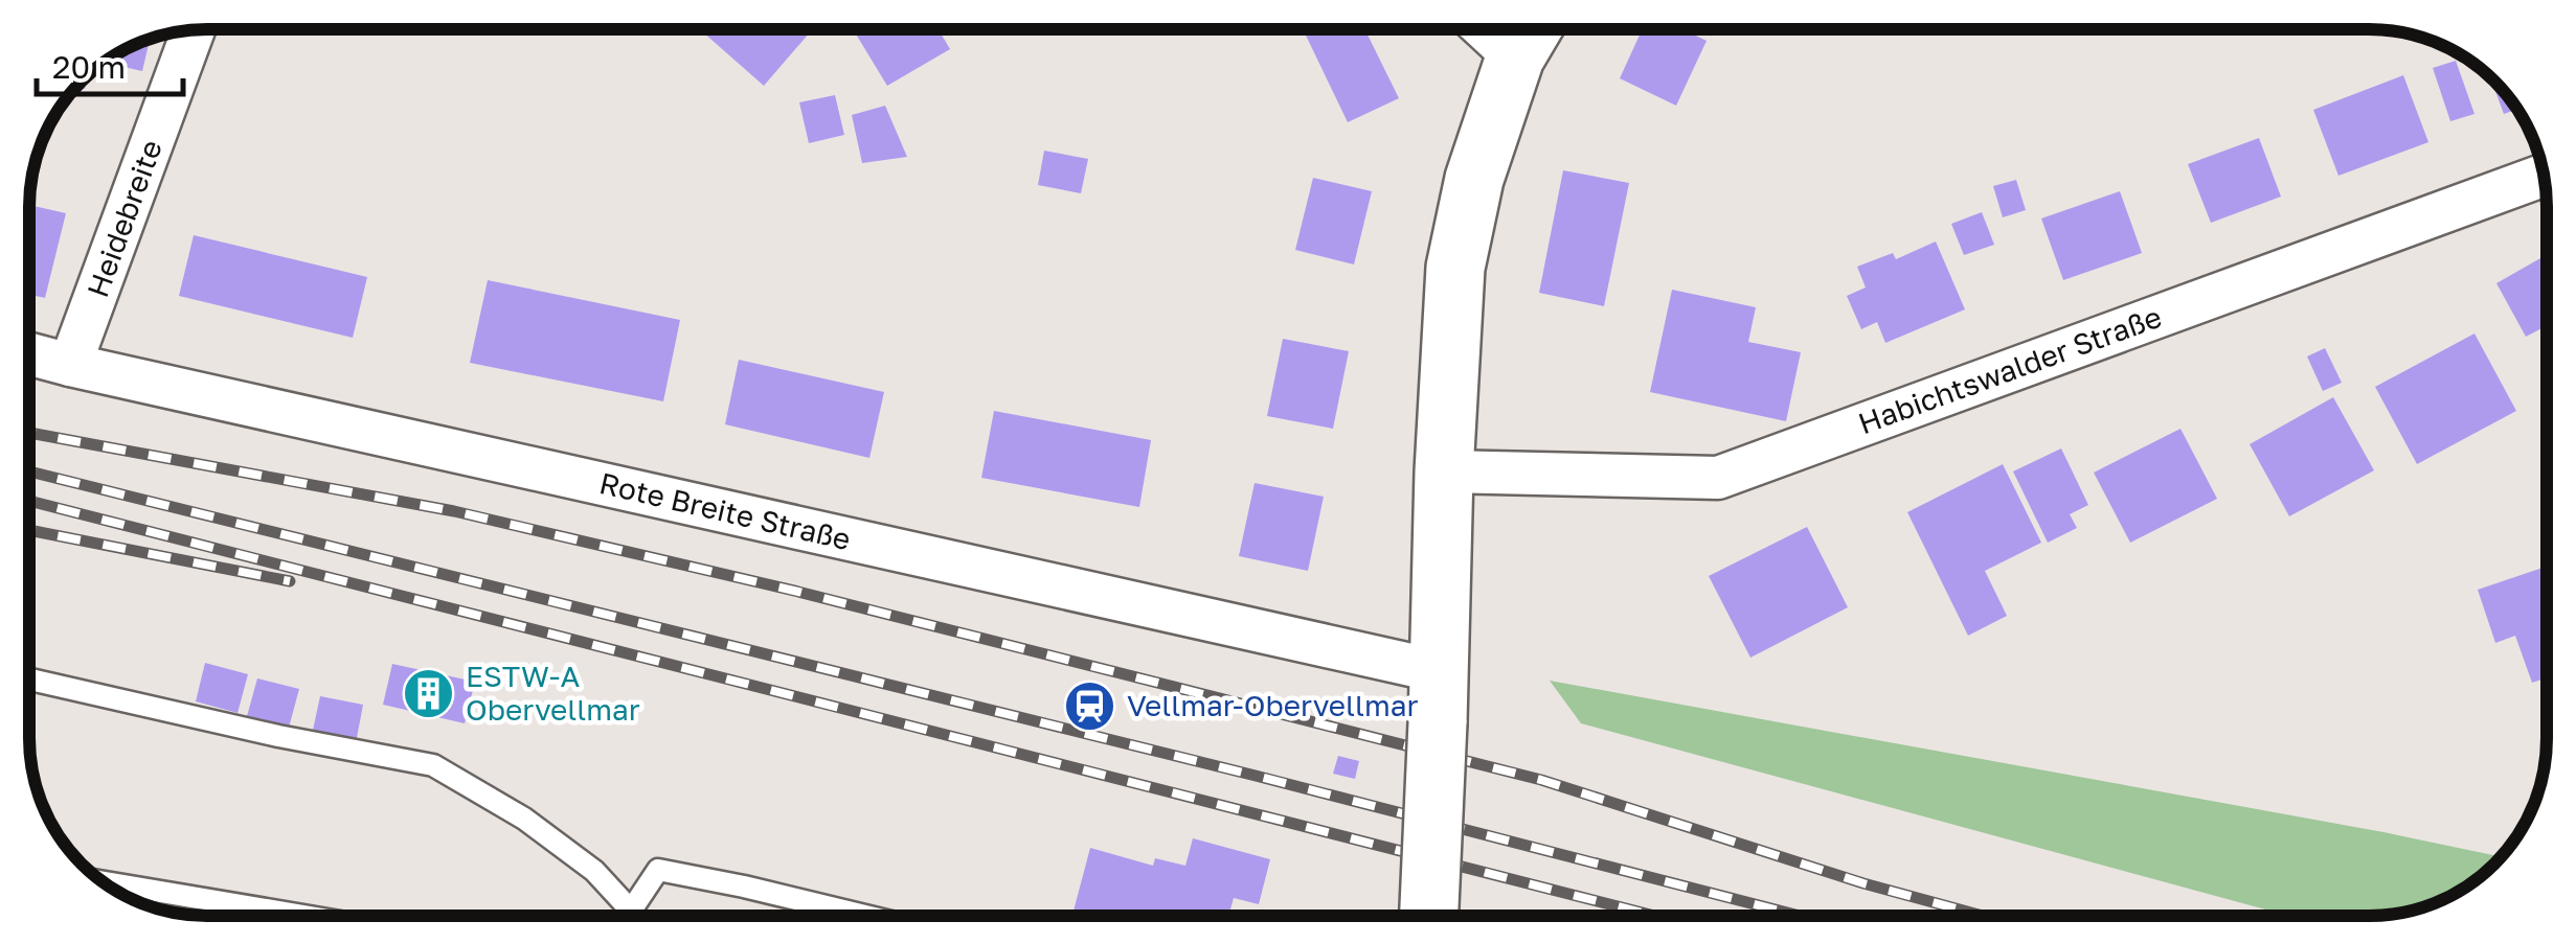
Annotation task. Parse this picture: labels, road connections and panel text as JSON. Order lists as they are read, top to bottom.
{
  "streets": {
    "street": ["Heidebreite", "Habichtswalder Straße", "Rote Breite Straße"]
  },
  "crossings": [
    ["Heidebreite", "Rote Breite Straße"]
  ],
  "places": {
    "building": ["ESTW-A Obervellmar"],
    "station": ["Vellmar-Obervellmar"]
  },
  "scale_bar": "20 m"
}
